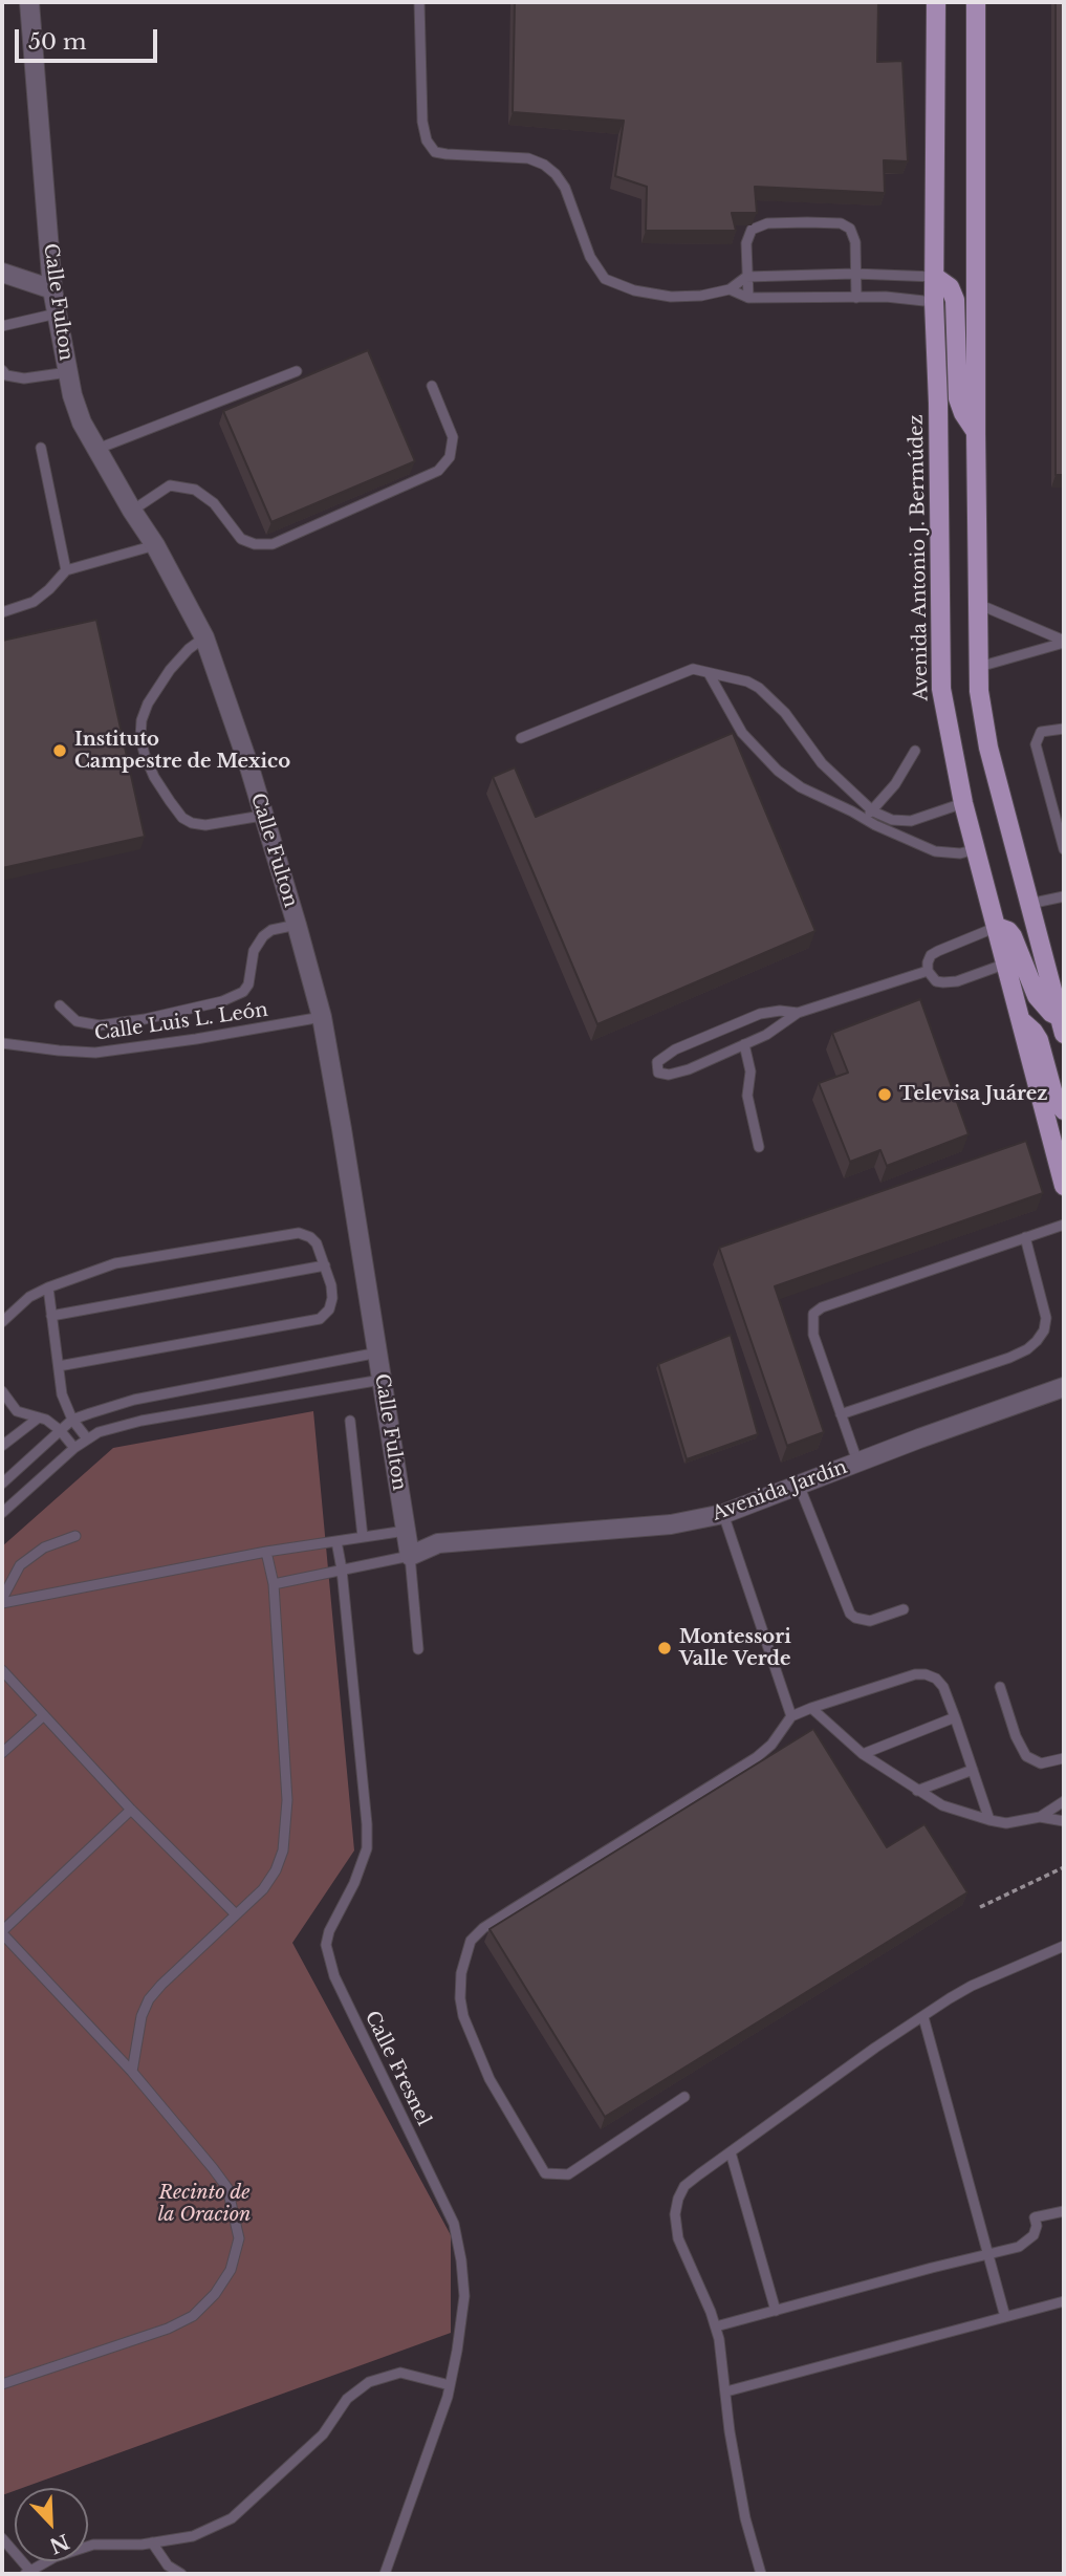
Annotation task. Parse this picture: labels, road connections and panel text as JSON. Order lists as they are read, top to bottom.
{
  "streets": {
    "main road": ["Avenida Antonio J. Bermúdez"],
    "street": ["Calle Fulton", "Avenida Jardín"],
    "lane": ["Calle Luis L. León", "Calle Fresnel"]
  },
  "crossings": [
    ["Calle Fulton", "Calle Luis L. León"],
    ["Calle Fulton", "Avenida Jardín"]
  ],
  "parks": ["Recinto de la Oracion"],
  "places": ["Instituto Campestre de Mexico", "Televisa Juárez", "Montessori Valle Verde"],
  "scale_bar": "50 m",
  "north": "bottom right"
}
